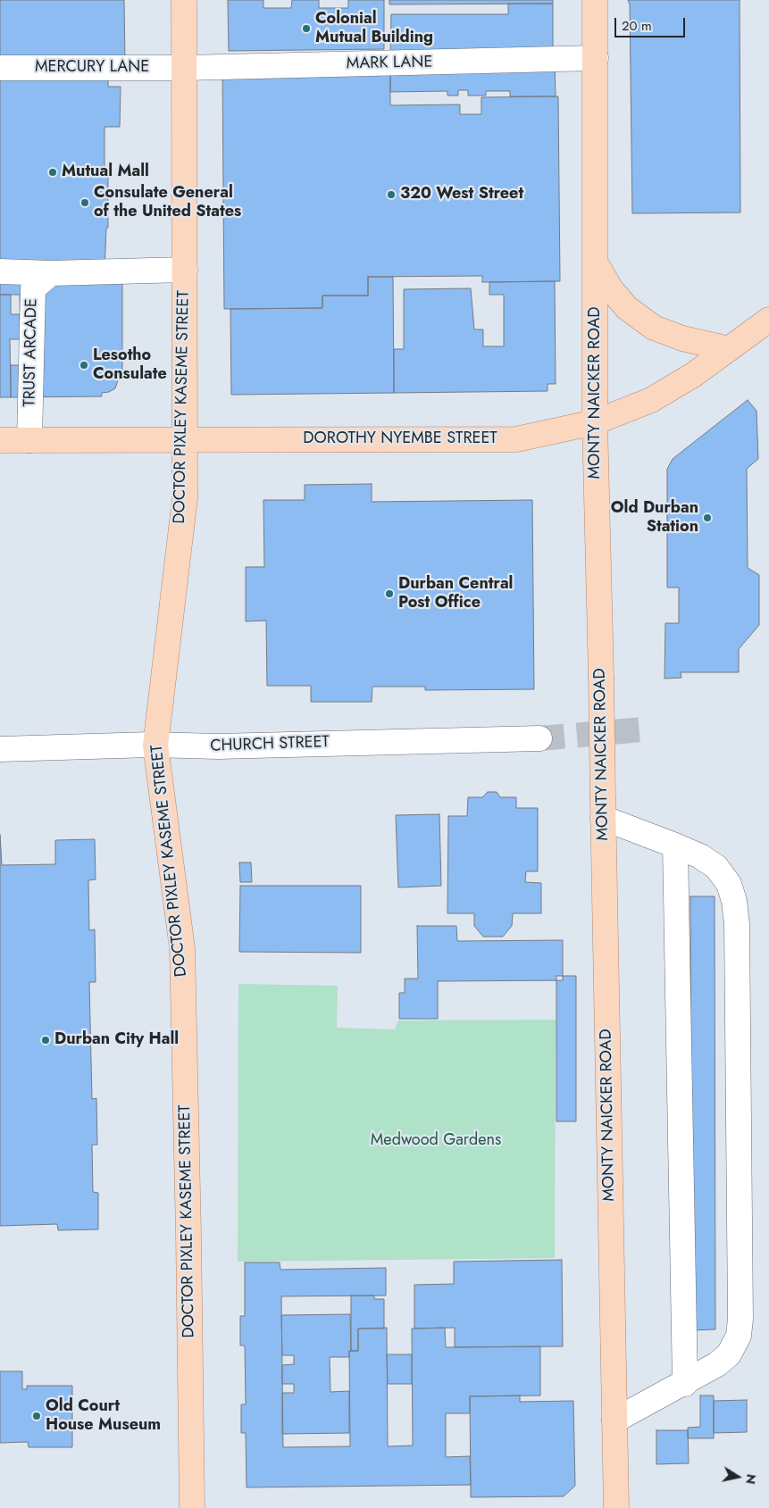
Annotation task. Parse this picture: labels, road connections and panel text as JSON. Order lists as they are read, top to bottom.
{
  "streets": {
    "main road": ["MONTY NAICKER ROAD", "DOCTOR PIXLEY KASEME STREET", "DOROTHY NYEMBE STREET"],
    "street": [
      "MARK LANE",
      "MERCURY LANE",
      "TRUST ARCADE",
      "CHURCH STREET"
    ]
  },
  "crossings": [
    ["MARK LANE", "MERCURY LANE"],
    ["MARK LANE", "MONTY NAICKER ROAD"],
    ["MARK LANE", "DOCTOR PIXLEY KASEME STREET"],
    ["MERCURY LANE", "DOCTOR PIXLEY KASEME STREET"],
    ["TRUST ARCADE", "DOROTHY NYEMBE STREET"],
    ["MONTY NAICKER ROAD", "DOROTHY NYEMBE STREET"],
    ["DOCTOR PIXLEY KASEME STREET", "DOROTHY NYEMBE STREET"],
    ["DOCTOR PIXLEY KASEME STREET", "CHURCH STREET"]
  ],
  "parks": ["Medwood Gardens"],
  "places": [
    "Colonial Mutual Building",
    "Mutual Mall",
    "320 West Street",
    "Consulate General of the United States",
    "Lesotho Consulate",
    "Old Durban Station",
    "Durban Central Post Office",
    "Durban City Hall",
    "Old Court House Museum"
  ],
  "scale_bar": "20 m",
  "north": "right"
}
